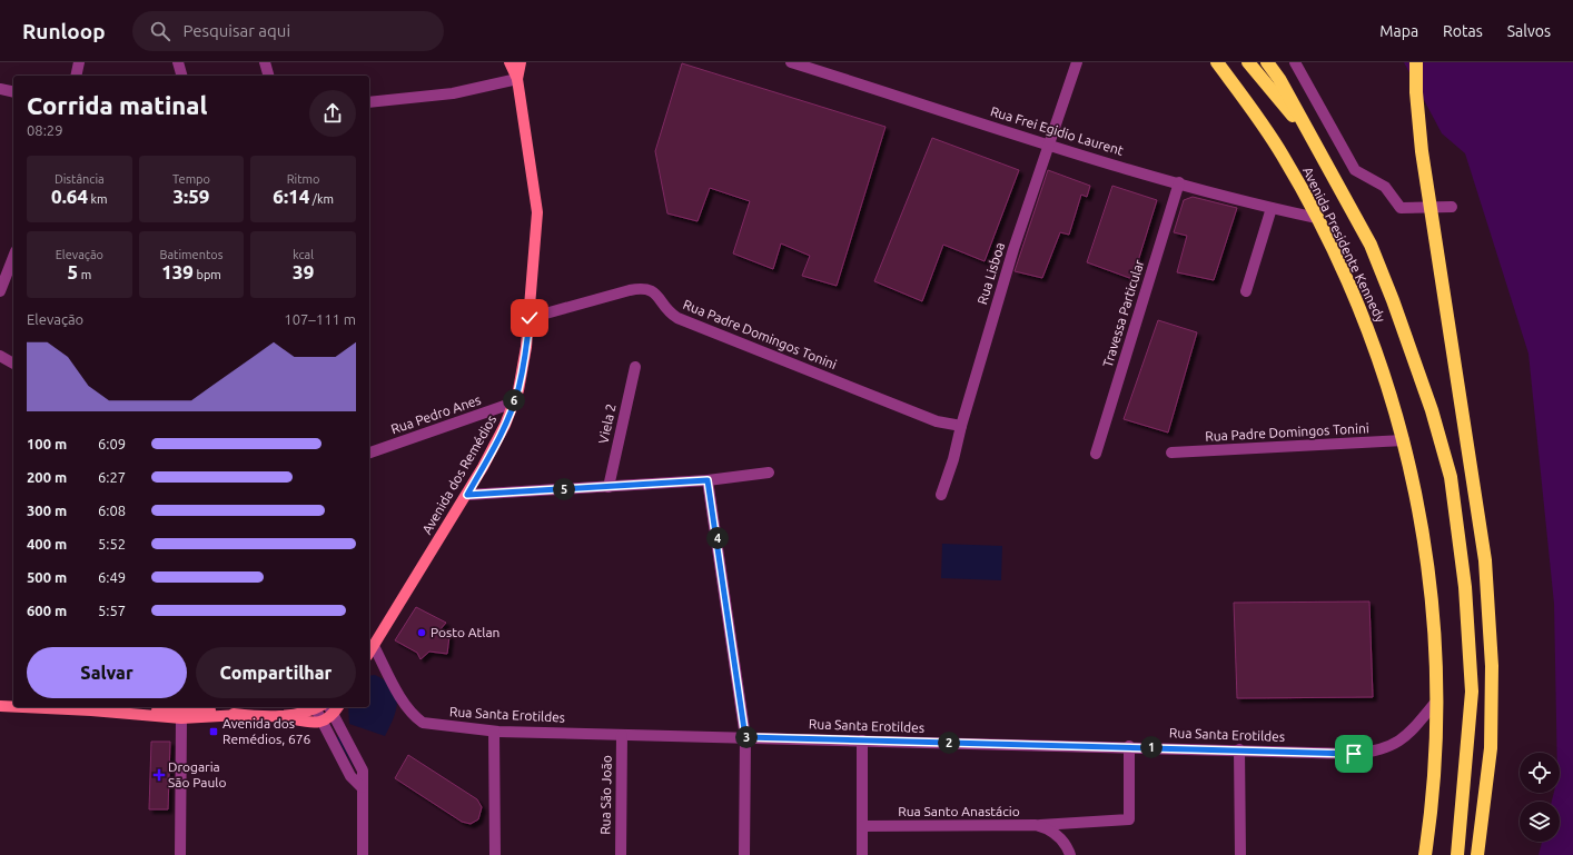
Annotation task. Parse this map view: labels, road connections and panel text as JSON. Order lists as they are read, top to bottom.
{
  "streets": {
    "highway": ["Avenida Presidente Kennedy"],
    "main road": ["Avenida dos Remédios"],
    "street": [
      "Rua Frei Egidio Laurent",
      "Rua Lisboa",
      "Travessa Particular",
      "Rua Padre Domingos Tonini",
      "Rua Pedro Anes",
      "Viela 2",
      "Rua Santa Erotildes",
      "Rua São João",
      "Rua Santo Anastácio"
    ]
  },
  "crossings": [
    ["Rua Frei Egidio Laurent", "Avenida Presidente Kennedy"],
    ["Rua Frei Egidio Laurent", "Rua Lisboa"],
    ["Rua Frei Egidio Laurent", "Travessa Particular"],
    ["Avenida Presidente Kennedy", "Rua Padre Domingos Tonini"],
    ["Avenida Presidente Kennedy", "Rua Santa Erotildes"],
    ["Rua Lisboa", "Rua Padre Domingos Tonini"],
    ["Rua Padre Domingos Tonini", "Avenida dos Remédios"],
    ["Rua Pedro Anes", "Avenida dos Remédios"],
    ["Avenida dos Remédios", "Rua Santa Erotildes"],
    ["Rua Santa Erotildes", "Rua São João"]
  ],
  "places": {
    "other": ["Posto Atlan"],
    "transit": ["Avenida dos Remédios, 676"],
    "health": ["Drogaria São Paulo"]
  },
  "page": {
    "header": "Runloop",
    "search": "Pesquisar aqui",
    "nav": ["Mapa", "Rotas", "Salvos"],
    "heading": ["Corrida matinal", "08:29"],
    "stats": [
      ["Distância", "0.64 km"],
      ["Tempo", "3:59"],
      ["Ritmo", "6:14 /km"],
      ["Elevação", "5 m"],
      ["Batimentos", "139 bpm"],
      ["kcal", "39"]
    ],
    "chart": ["Elevação", "107–111 m"],
    "pins": [
      "6",
      "5",
      "4",
      "3",
      "2",
      "1"
    ],
    "list": [
      {
        "name": "100 m",
        "note": "6:09"
      },
      {
        "name": "200 m",
        "note": "6:27"
      },
      {
        "name": "300 m",
        "note": "6:08"
      },
      {
        "name": "400 m",
        "note": "5:52"
      },
      {
        "name": "500 m",
        "note": "6:49"
      },
      {
        "name": "600 m",
        "note": "5:57"
      }
    ],
    "buttons": ["Salvar", "Compartilhar"]
  }
}
